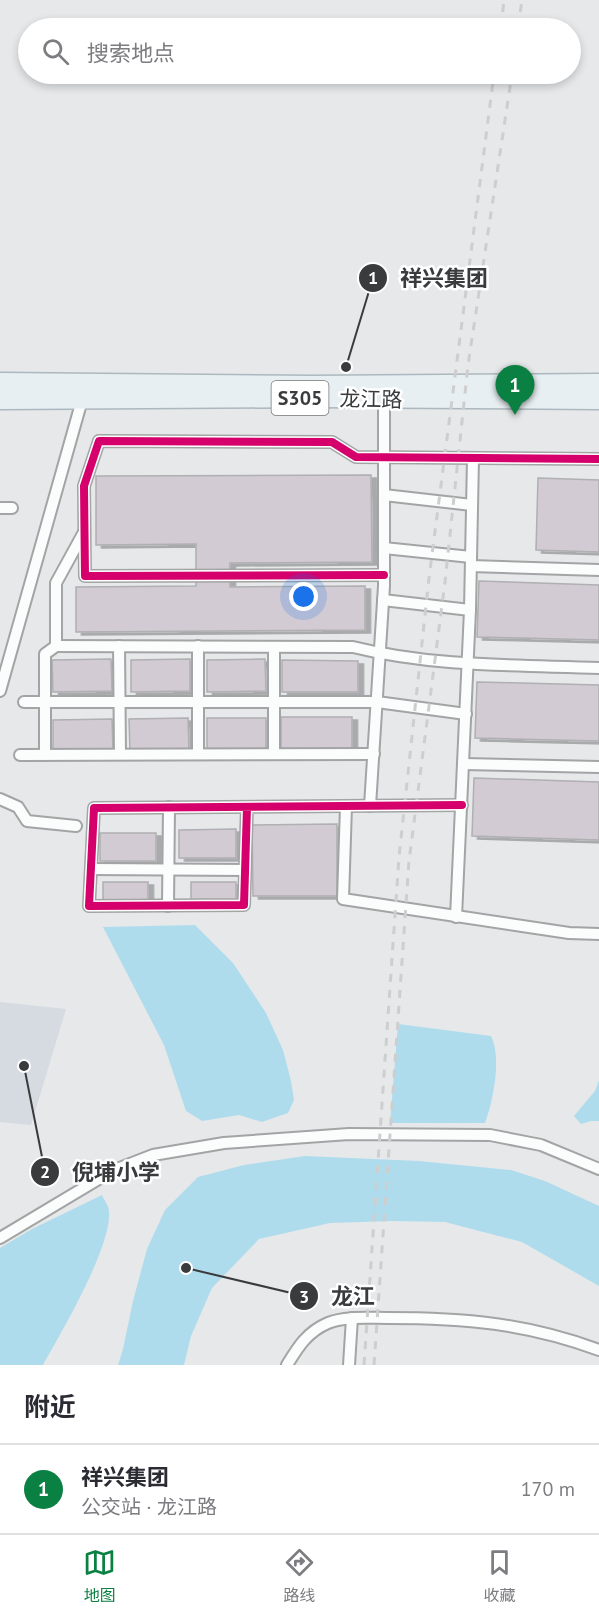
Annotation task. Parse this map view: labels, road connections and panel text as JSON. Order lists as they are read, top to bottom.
{
  "streets": {
    "main road": ["S305", "龙江路"]
  },
  "places": ["祥兴集团", "倪埔小学", "龙江"],
  "page": {
    "search": "搜索地点",
    "pins": "1",
    "heading": "附近",
    "list": [
      {
        "mark": "1",
        "name": "祥兴集团",
        "note": "公交站 · 龙江路",
        "value": "170 m"
      }
    ],
    "nav": ["地图", "路线", "收藏"]
  }
}
